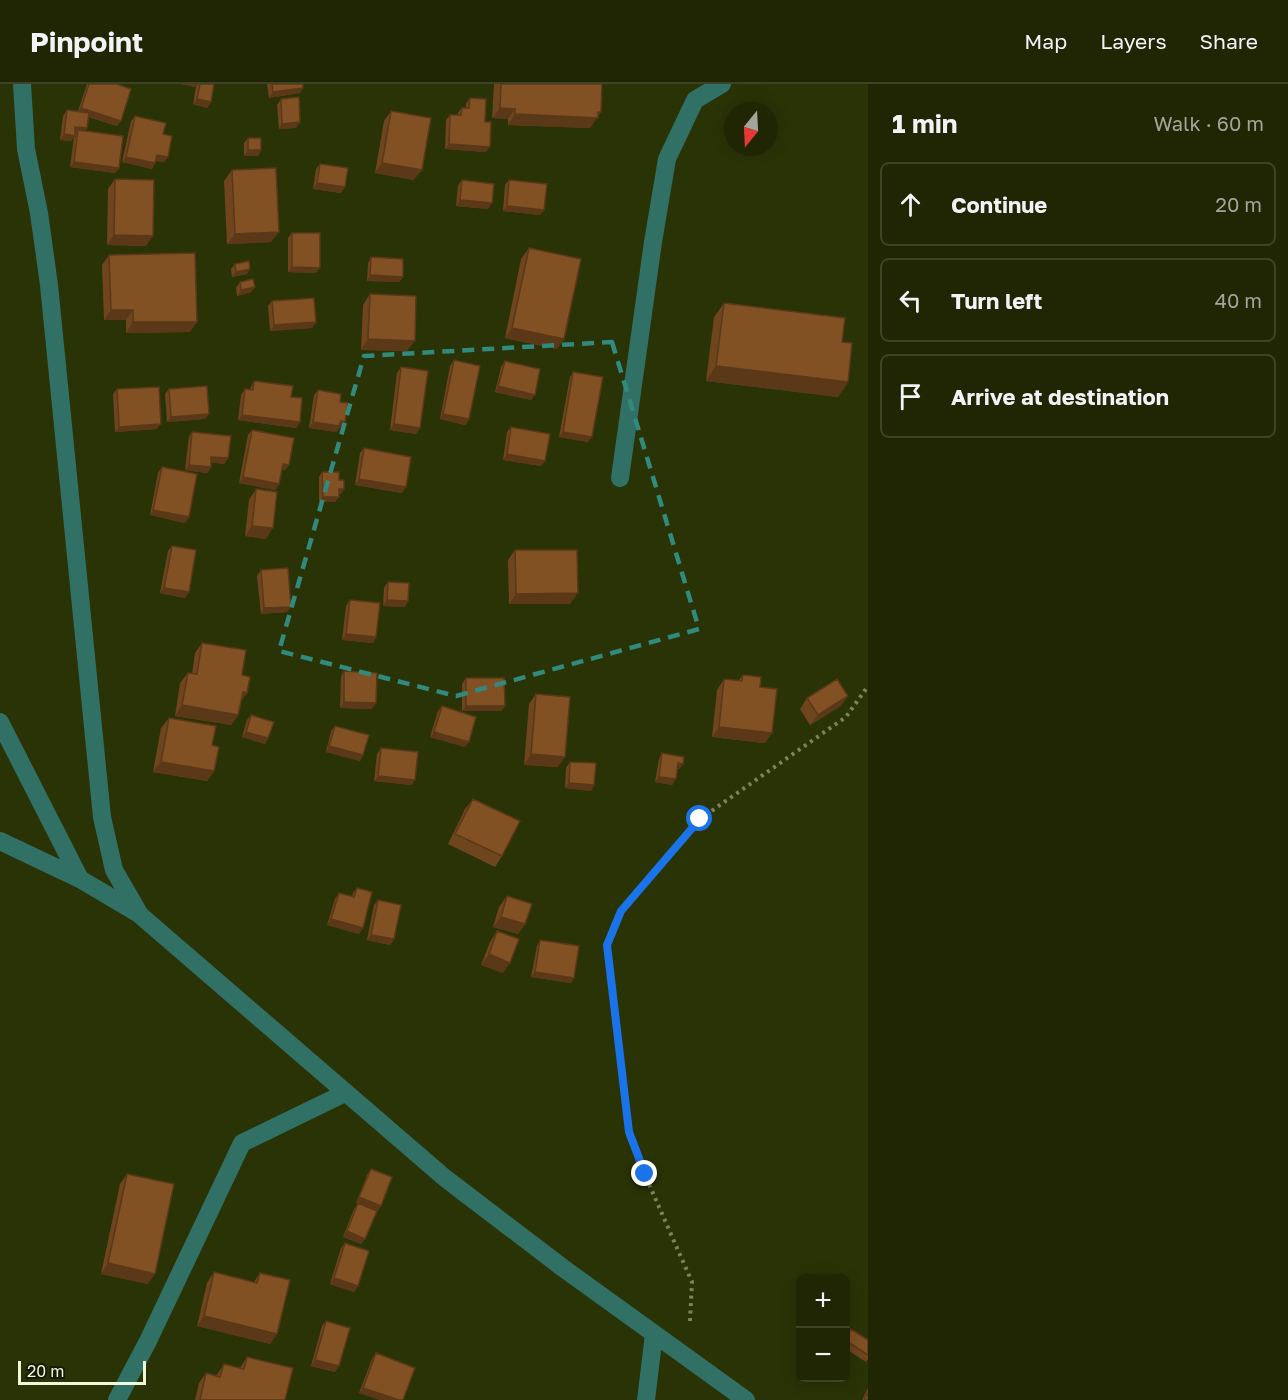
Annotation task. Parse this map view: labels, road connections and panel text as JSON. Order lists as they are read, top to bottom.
{
  "scale_bar": "20 m",
  "north": "bottom",
  "page": {
    "header": "Pinpoint",
    "nav": ["Map", "Layers", "Share"],
    "heading": ["1 min", "Walk · 60 m"],
    "list": [
      ["Continue", "20 m"],
      ["Turn left", "40 m"],
      "Arrive at destination"
    ],
    "map_buttons": ["+", "−"],
    "scale": "20 m"
  }
}
